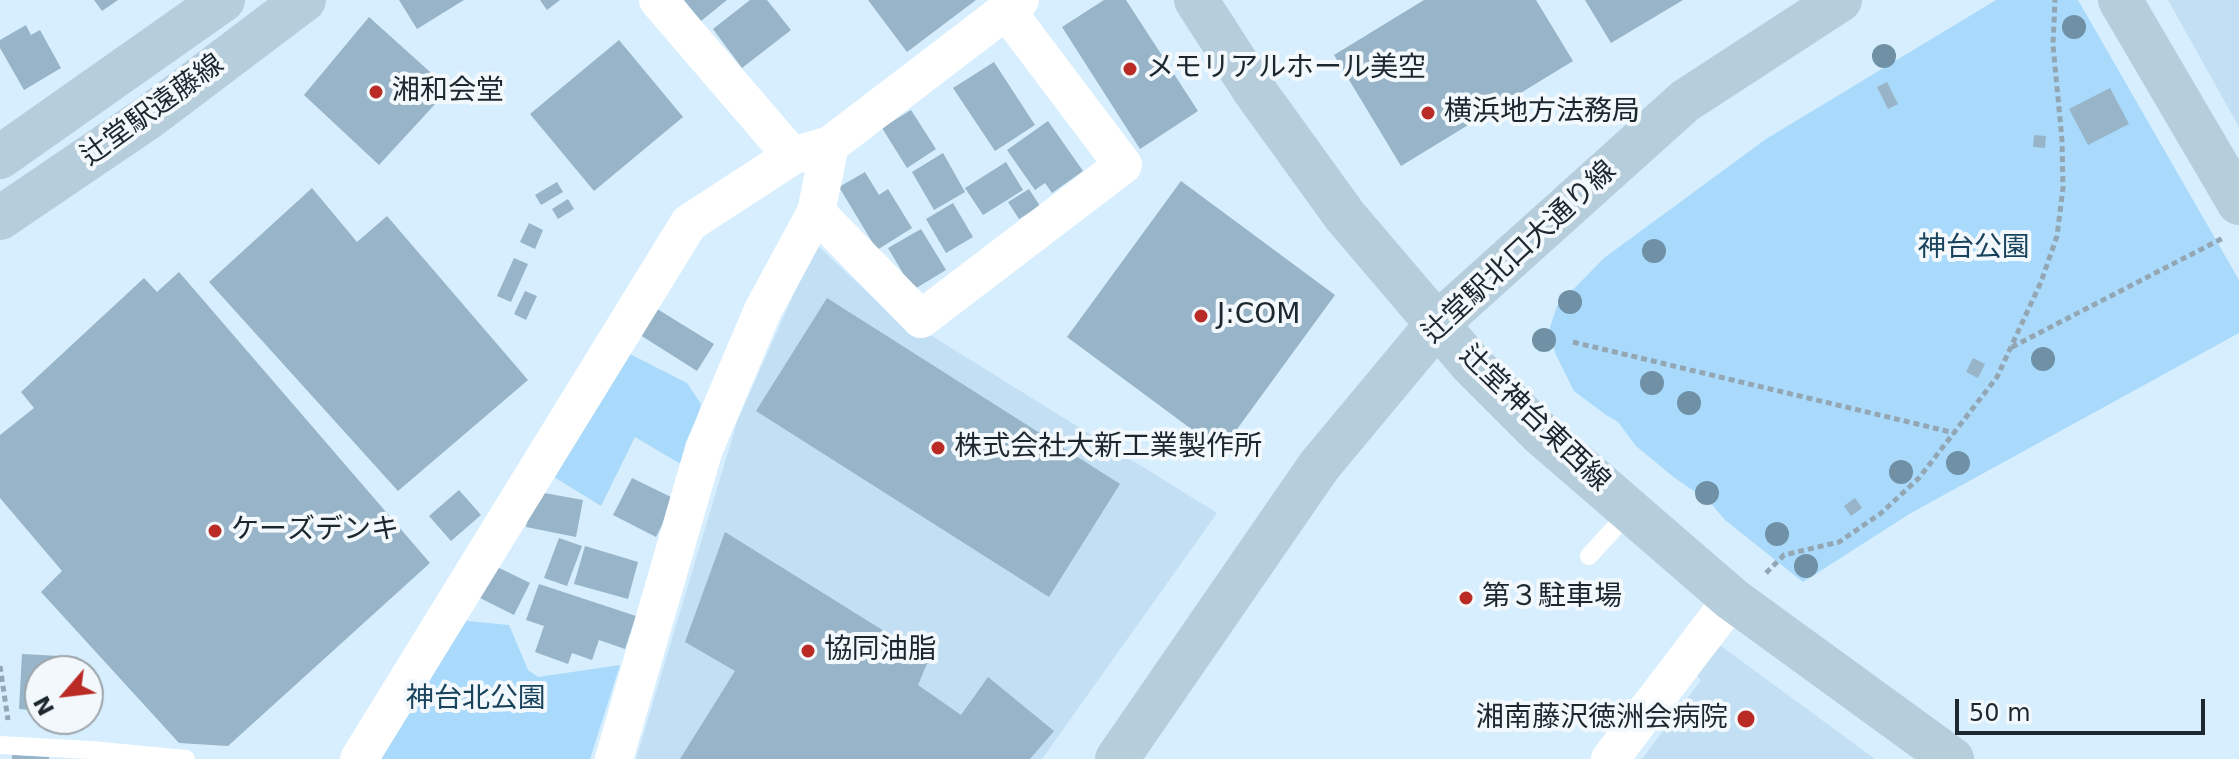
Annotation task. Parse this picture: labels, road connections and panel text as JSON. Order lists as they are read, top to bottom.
{
  "streets": {
    "street": ["辻堂駅遠藤線", "辻堂駅北口大通り線", "辻堂神台東西線"]
  },
  "crossings": [
    ["辻堂駅北口大通り線", "辻堂神台東西線"]
  ],
  "parks": ["神台公園", "神台北公園"],
  "places": [
    "メモリアルホール美空",
    "湘和会堂",
    "横浜地方法務局",
    "J:COM",
    "株式会社大新工業製作所",
    "ケーズデンキ",
    "第３駐車場",
    "協同油脂",
    "湘南藤沢徳洲会病院"
  ],
  "scale_bar": "50 m",
  "north": "bottom left"
}
